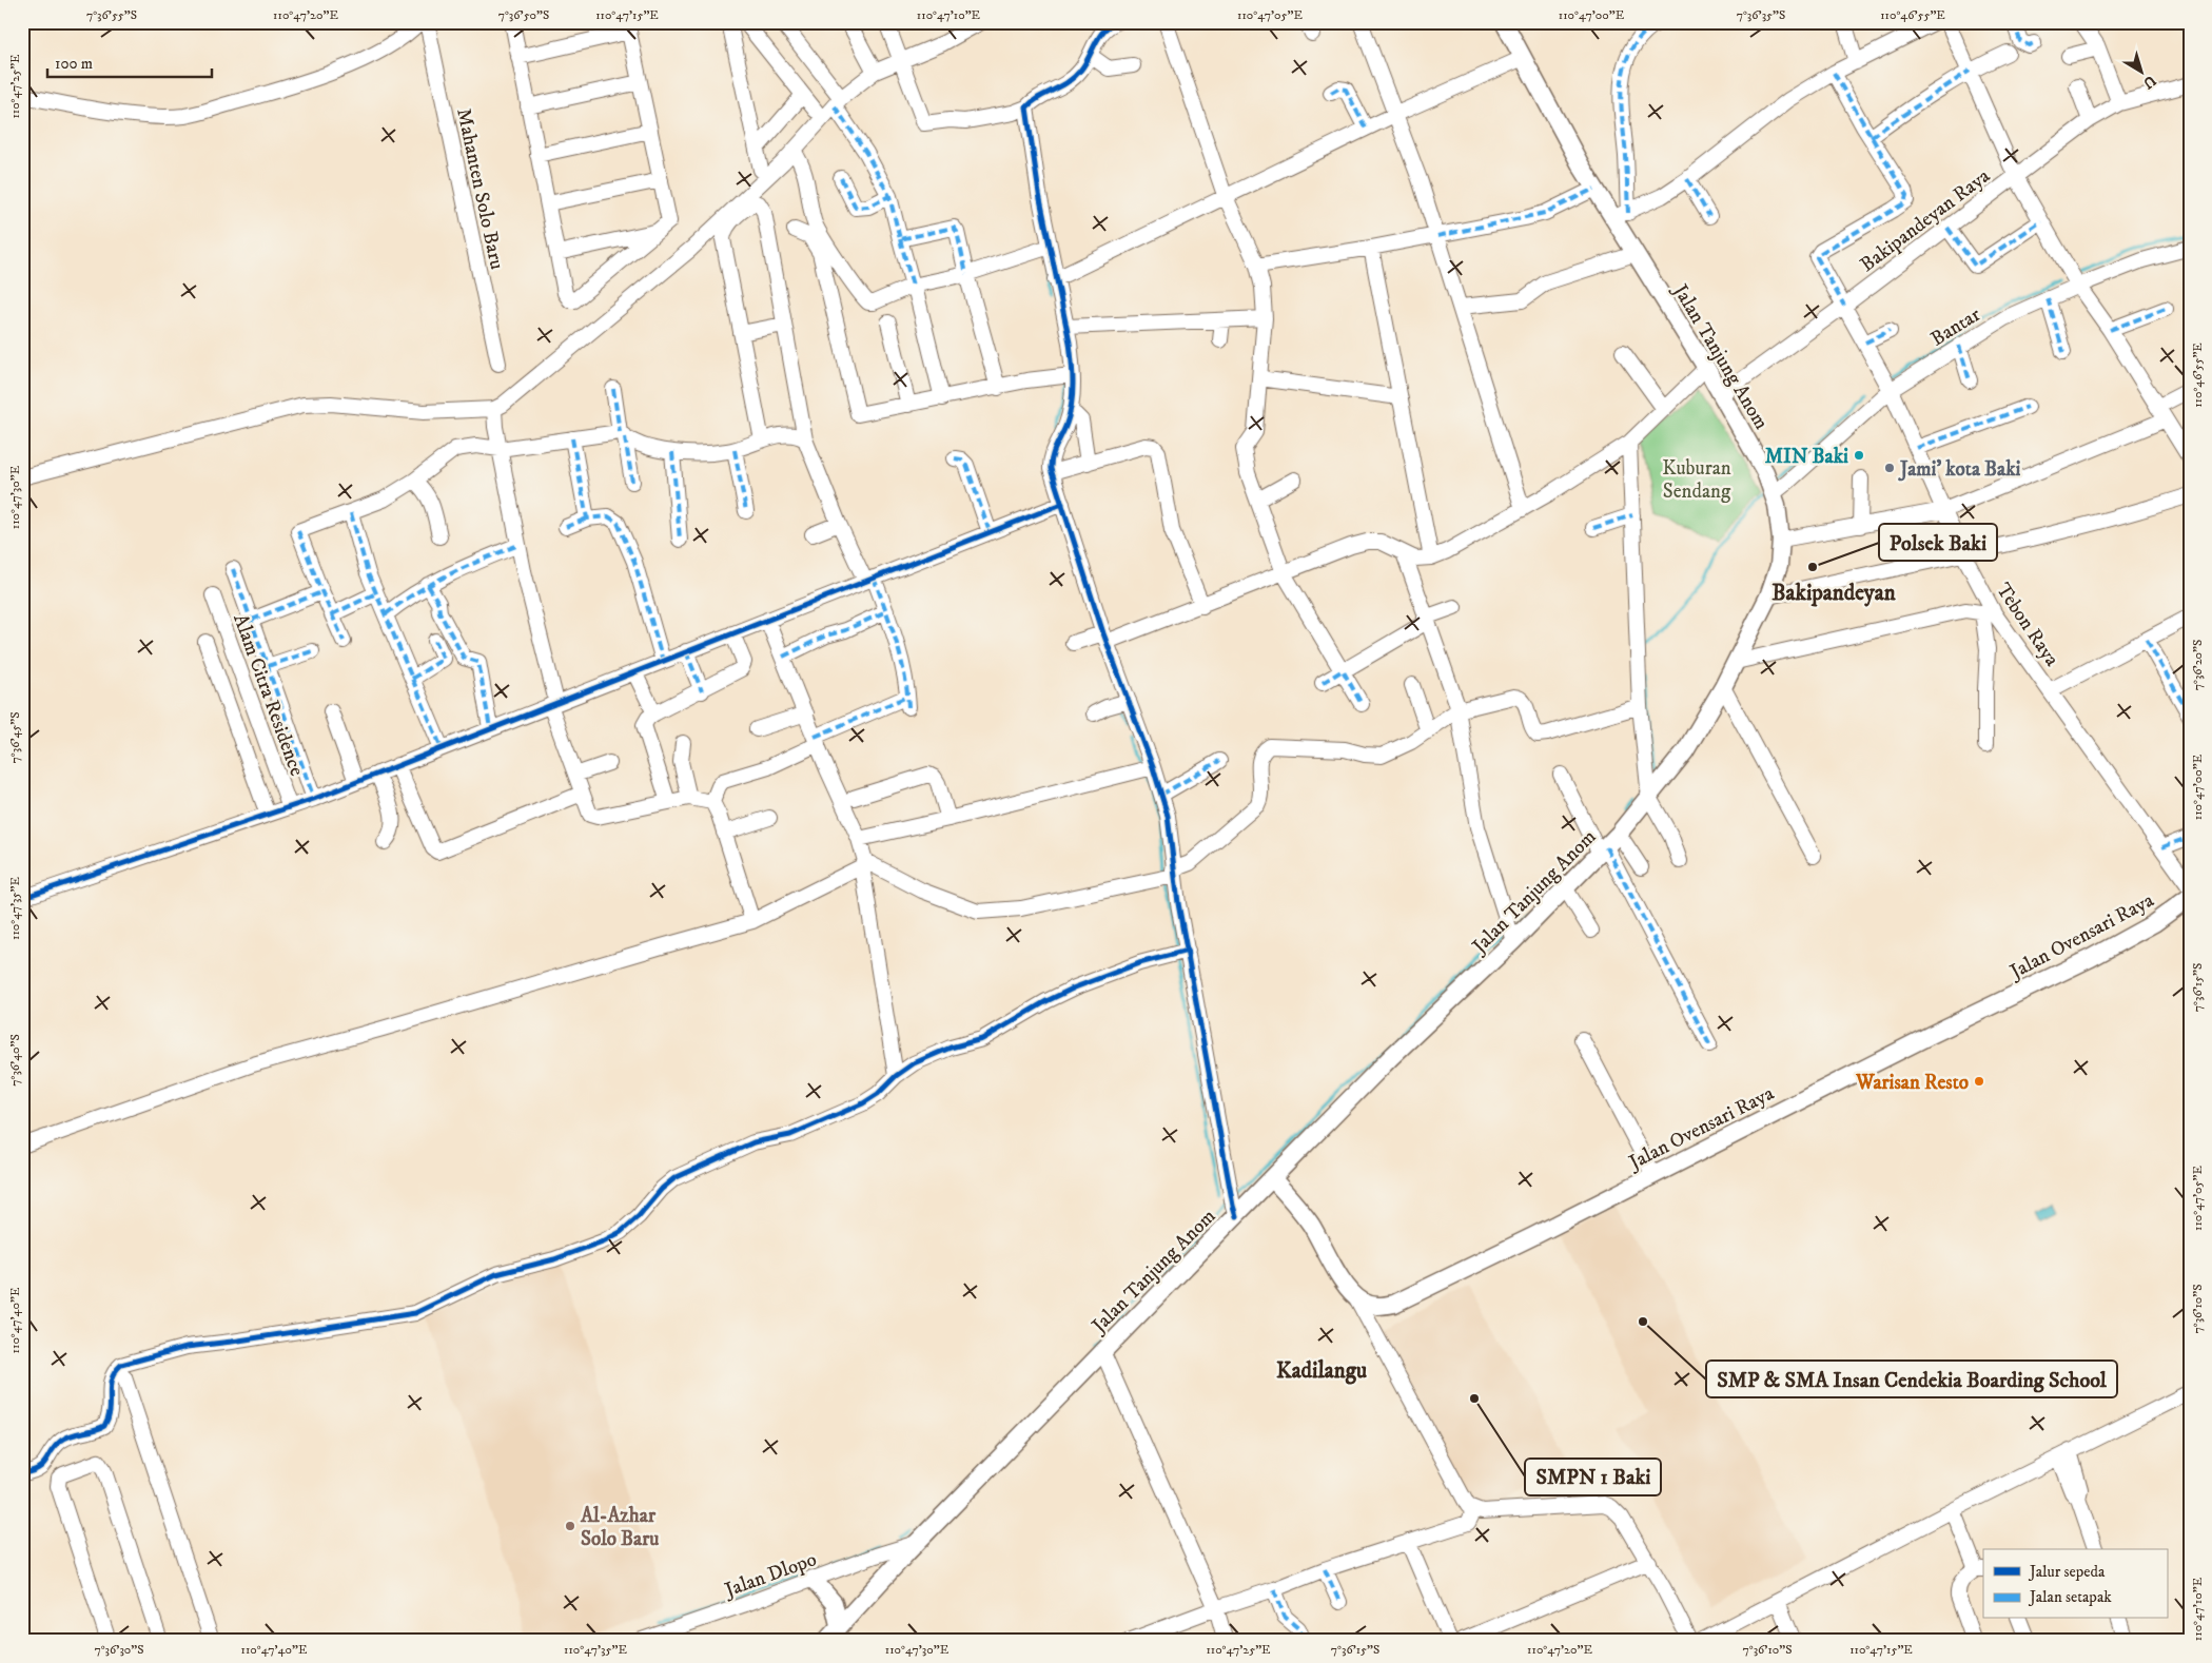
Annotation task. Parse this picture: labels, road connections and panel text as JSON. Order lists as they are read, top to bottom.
{
  "streets": {
    "main road": ["Jalan Tanjung Anom", "Jalan Ovensari Raya"],
    "street": [
      "Mahanten Solo Baru",
      "Bakipandeyan Raya",
      "Bantar",
      "Tebon Raya",
      "Alam Citra Residence",
      "Jalan Dlopo"
    ]
  },
  "crossings": [
    ["Bakipandeyan Raya", "Jalan Tanjung Anom"],
    ["Bakipandeyan Raya", "Tebon Raya"],
    ["Bantar", "Jalan Tanjung Anom"],
    ["Bantar", "Tebon Raya"],
    ["Jalan Tanjung Anom", "Jalan Ovensari Raya"],
    ["Jalan Tanjung Anom", "Jalan Dlopo"]
  ],
  "districts": ["Bakipandeyan", "Kadilangu"],
  "parks": ["Kuburan Sendang"],
  "places": [
    "MIN Baki",
    "Jami' kota Baki",
    "Polsek Baki",
    "Warisan Resto",
    "SMP & SMA Insan Cendekia Boarding School",
    "SMPN 1 Baki",
    "Al-Azhar Solo Baru"
  ],
  "legend": ["Jalur sepeda", "Jalan setapak"],
  "scale_bar": "100 m",
  "north": "bottom right",
  "coordinates": [
    "7°36'55\"S",
    "110°47'20\"E",
    "7°36'50\"S",
    "110°47'15\"E",
    "110°47'10\"E",
    "110°47'05\"E",
    "110°47'00\"E",
    "7°36'35\"S",
    "110°46'55\"E",
    "110°47'25\"E",
    "110°47'30\"E",
    "7°36'20\"S",
    "7°36'45\"S",
    "110°47'35\"E",
    "7°36'15\"S",
    "7°36'40\"S",
    "7°36'10\"S",
    "110°47'40\"E",
    "7°36'30\"S"
  ]
}
